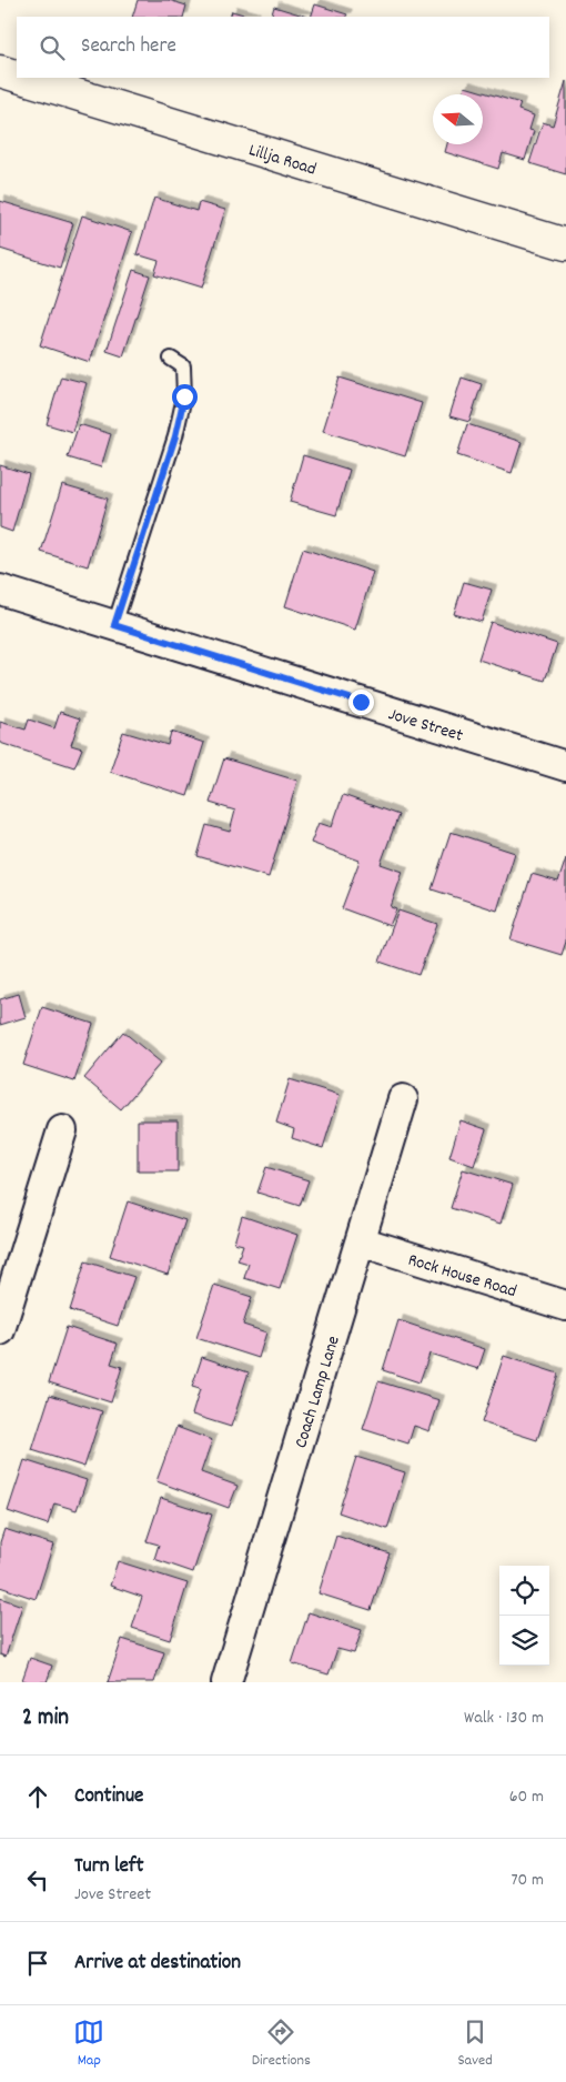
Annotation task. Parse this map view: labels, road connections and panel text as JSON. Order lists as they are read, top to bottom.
{
  "streets": {
    "street": [
      "Lillja Road",
      "Jove Street",
      "Rock House Road",
      "Coach Lamp Lane"
    ]
  },
  "crossings": [
    ["Rock House Road", "Coach Lamp Lane"]
  ],
  "north": "left",
  "page": {
    "search": "Search here",
    "heading": ["2 min", "Walk · 130 m"],
    "list": [
      ["Continue", "60 m"],
      ["Turn left", "Jove Street", "70 m"],
      "Arrive at destination"
    ],
    "nav": ["Map", "Directions", "Saved"]
  }
}
